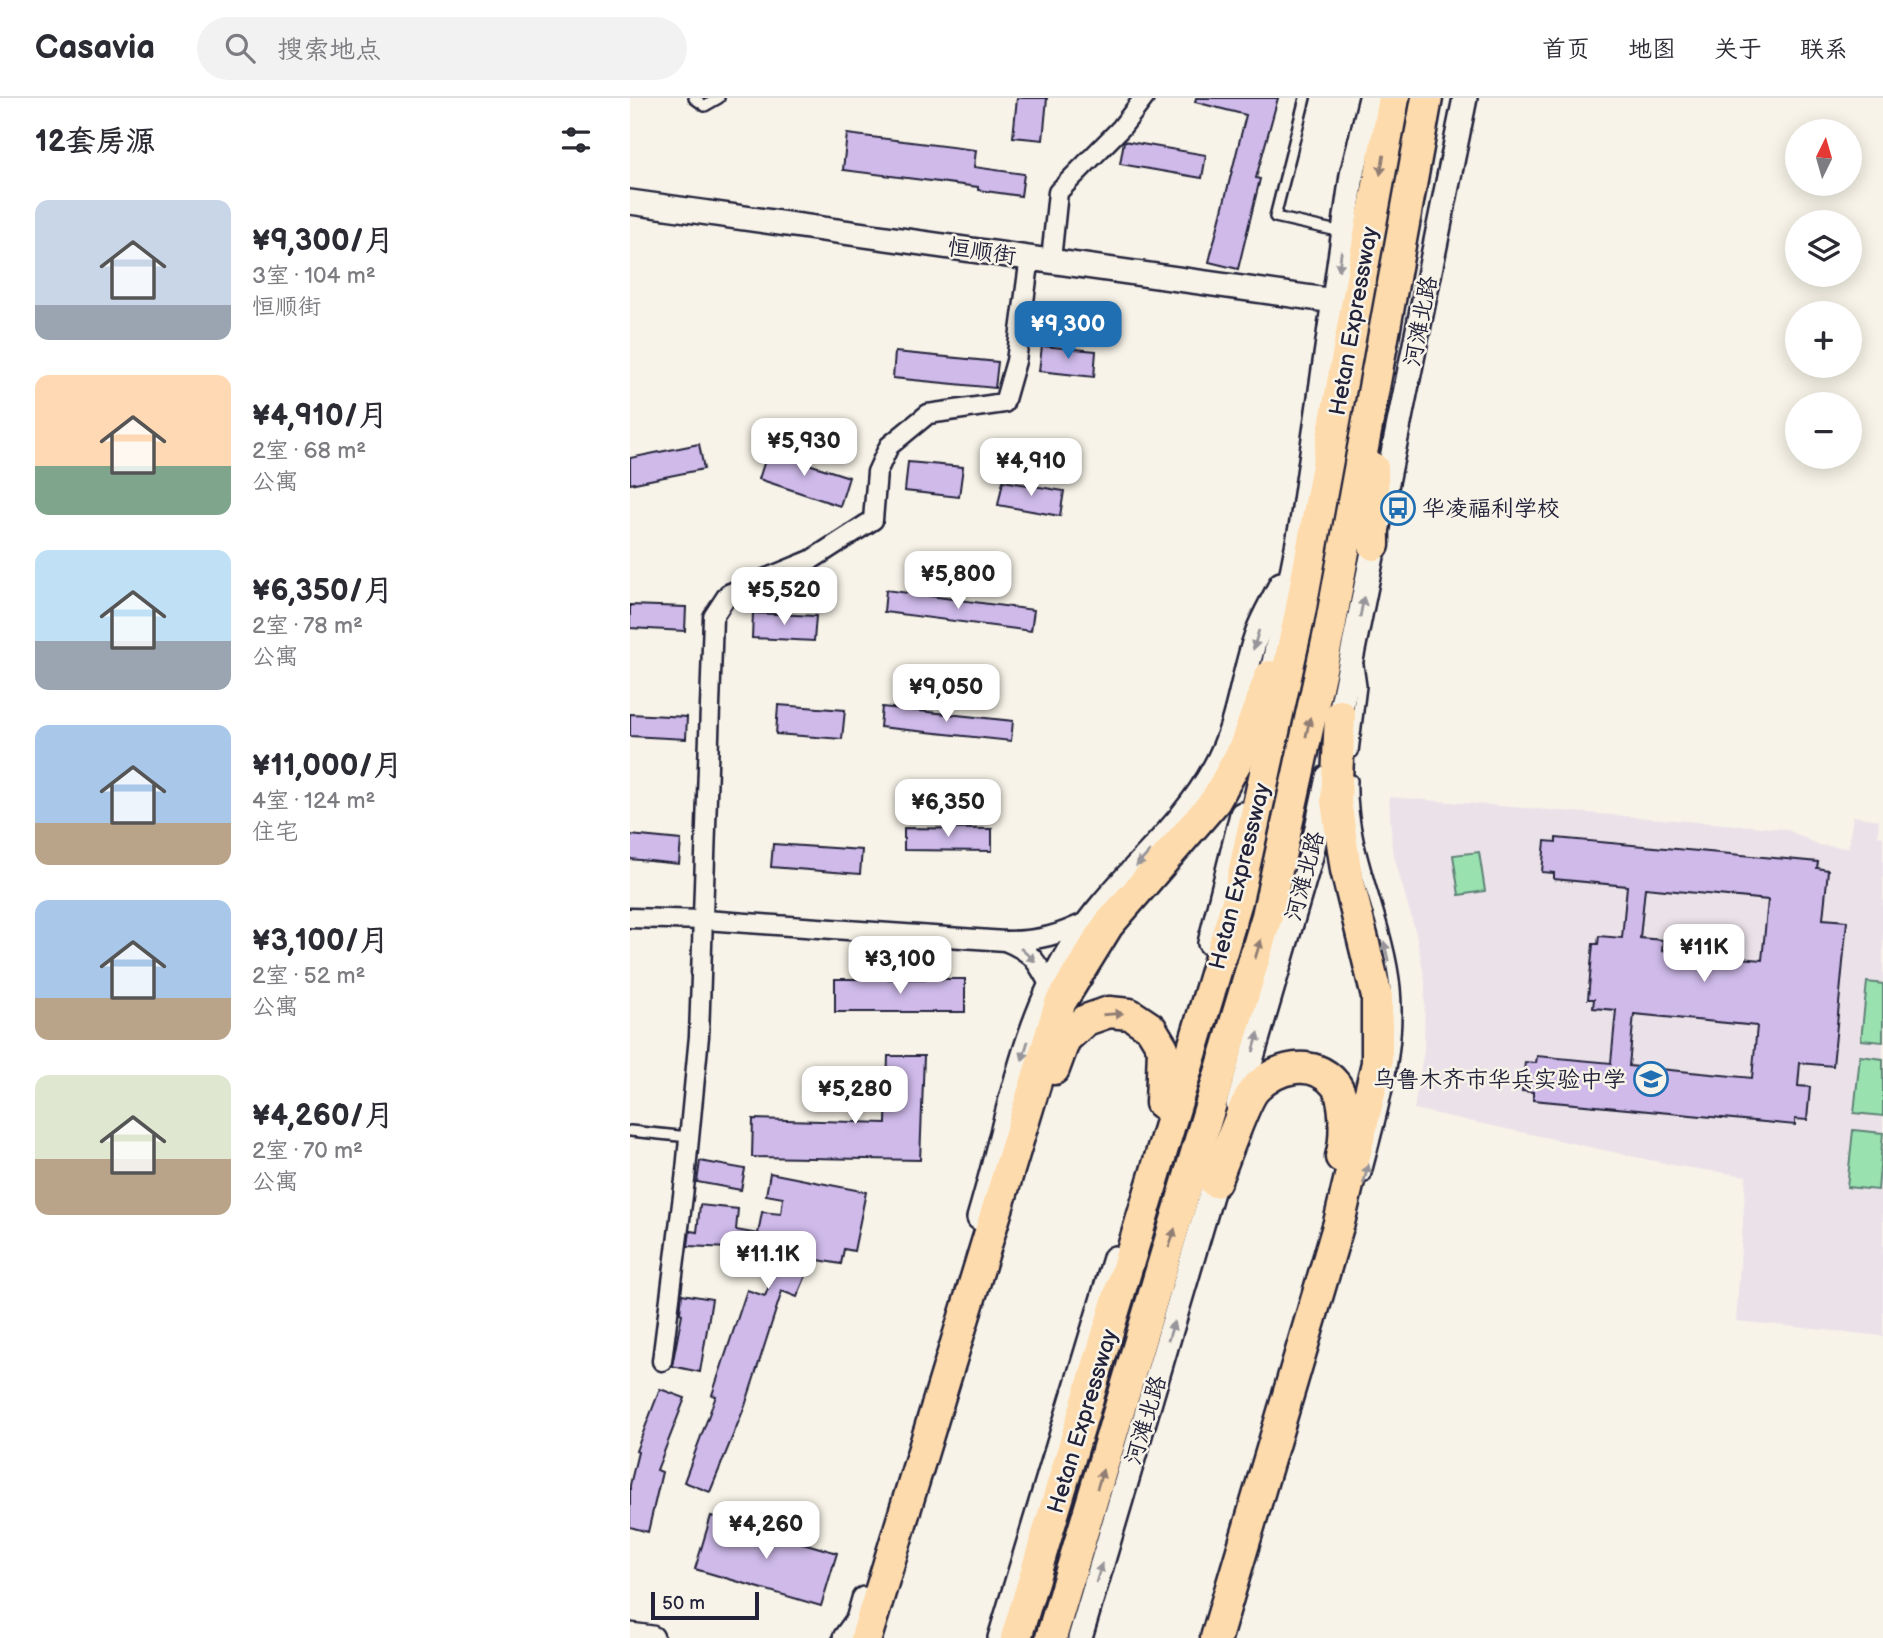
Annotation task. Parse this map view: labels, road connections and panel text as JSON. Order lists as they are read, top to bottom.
{
  "streets": {
    "highway": ["Hetan Expressway"],
    "street": ["恒顺街", "河滩北路"]
  },
  "places": {
    "bus stop": ["华凌福利学校"],
    "school or university": ["乌鲁木齐市华兵实验中学"]
  },
  "scale_bar": "50 m",
  "north": "top",
  "page": {
    "header": "Casavia",
    "search": "搜索地点",
    "nav": [
      "首页",
      "地图",
      "关于",
      "联系"
    ],
    "heading": "12套房源",
    "map_buttons": ["+", "−"],
    "list": [
      {
        "name": "¥9,300/月",
        "note": "3室 · 104 m² · 恒顺街"
      },
      {
        "name": "¥4,910/月",
        "note": "2室 · 68 m² · 公寓"
      },
      {
        "name": "¥6,350/月",
        "note": "2室 · 78 m² · 公寓"
      },
      {
        "name": "¥11,000/月",
        "note": "4室 · 124 m² · 住宅"
      },
      {
        "name": "¥3,100/月",
        "note": "2室 · 52 m² · 公寓"
      },
      {
        "name": "¥4,260/月",
        "note": "2室 · 70 m² · 公寓"
      }
    ],
    "price": [
      "¥9,300",
      "¥5,930",
      "¥4,910",
      "¥5,800",
      "¥5,520",
      "¥9,050",
      "¥6,350",
      "¥11K",
      "¥3,100",
      "¥5,280",
      "¥11.1K",
      "¥4,260"
    ],
    "scale": "50 m"
  }
}
